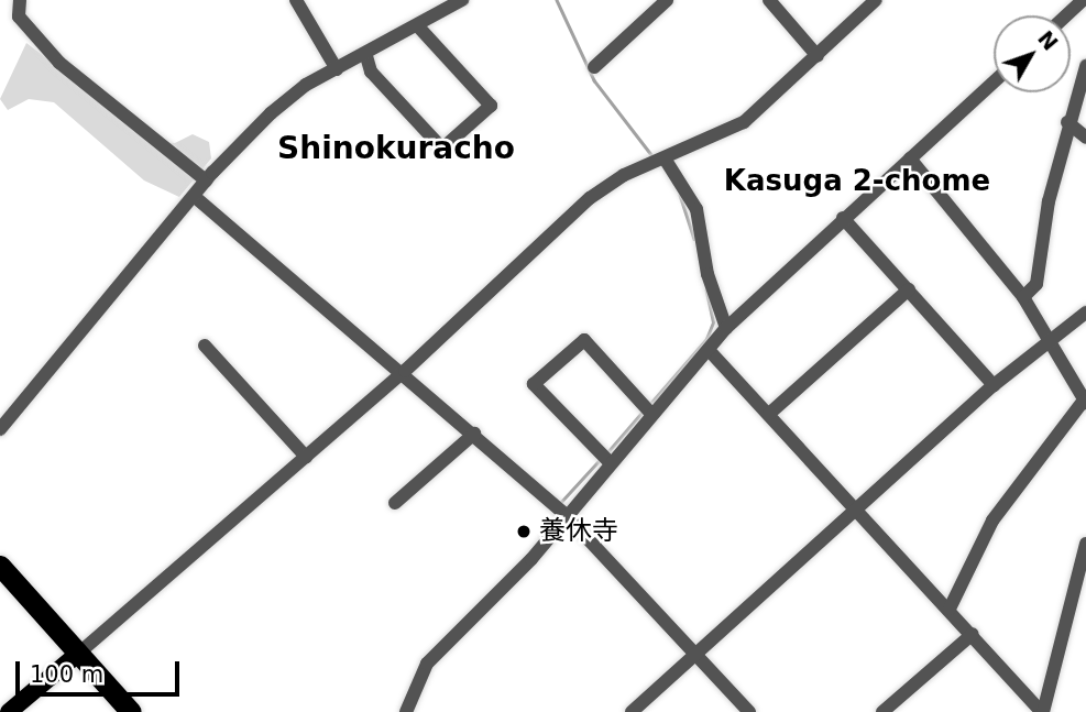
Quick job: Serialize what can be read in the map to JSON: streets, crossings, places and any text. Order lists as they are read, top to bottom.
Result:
{
  "districts": ["Shinokuracho", "Kasuga 2-chome"],
  "places": ["養休寺"],
  "scale_bar": "100 m",
  "north": "top right"
}
